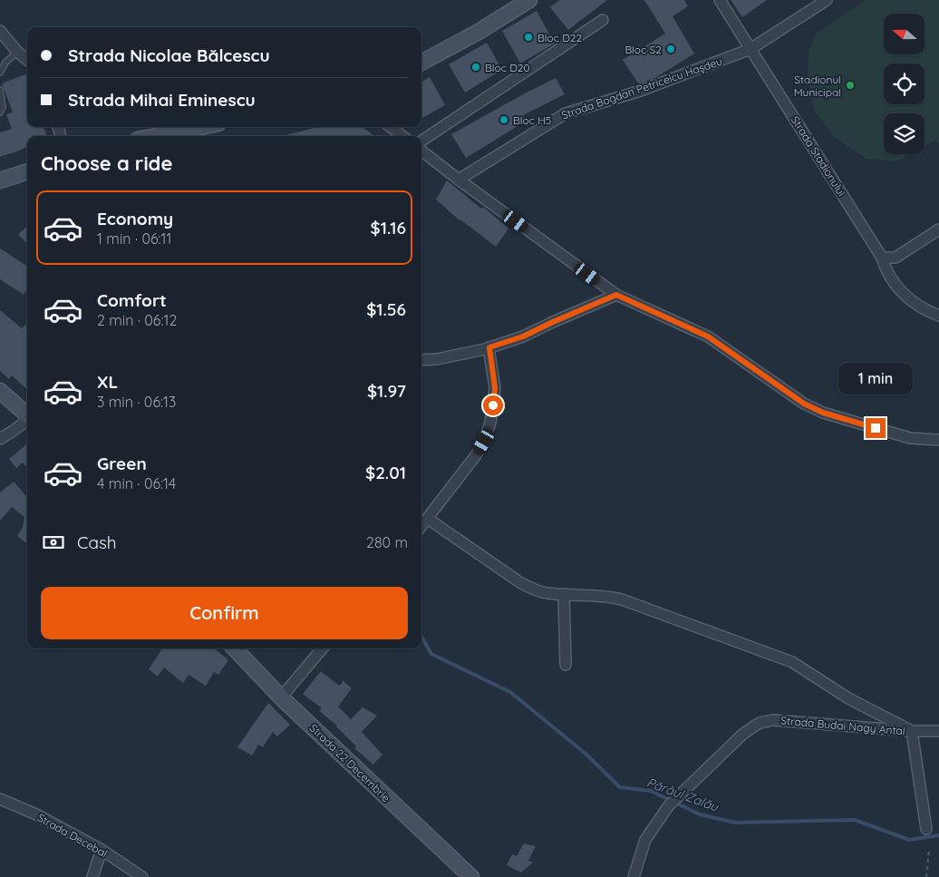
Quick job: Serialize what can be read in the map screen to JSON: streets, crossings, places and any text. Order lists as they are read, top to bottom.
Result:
{
  "streets": {
    "main road": ["Strada 22 Decembrie"],
    "street": [
      "Strada Bogdan Petriceicu Hașdeu",
      "Strada Stadionului",
      "Strada Budai Nagy Antal",
      "Strada Decebal"
    ]
  },
  "crossings": [
    ["Strada Bogdan Petriceicu Hașdeu", "Strada Stadionului"]
  ],
  "water": ["Pârâul Zalău"],
  "places": [
    "Bloc D22",
    "Bloc S2",
    "Bloc D20",
    "Stadionul Municipal",
    "Bloc H5"
  ],
  "north": "left",
  "page": {
    "banner": ["Strada Nicolae Bălcescu", "Strada Mihai Eminescu"],
    "heading": "Choose a ride",
    "list": [
      {
        "name": "Economy",
        "note": "1 min · 06:11",
        "value": "$1.16"
      },
      {
        "name": "Comfort",
        "note": "2 min · 06:12",
        "value": "$1.56"
      },
      {
        "name": "XL",
        "note": "3 min · 06:13",
        "value": "$1.97"
      },
      {
        "name": "Green",
        "note": "4 min · 06:14",
        "value": "$2.01"
      }
    ],
    "bubble": "1 min",
    "pay": ["Cash", "280 m"],
    "buttons": "Confirm"
  }
}
